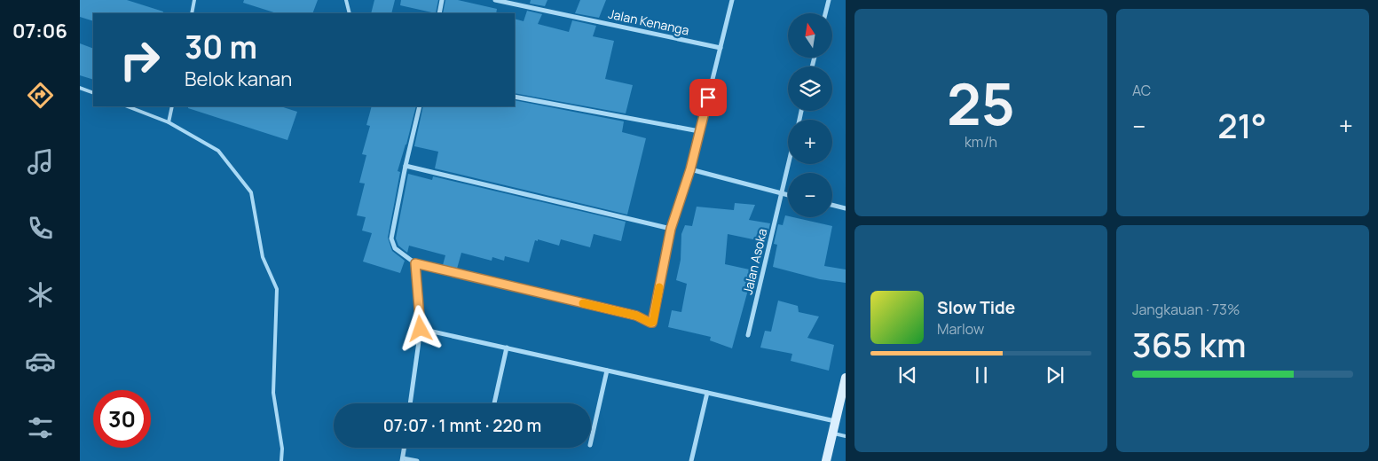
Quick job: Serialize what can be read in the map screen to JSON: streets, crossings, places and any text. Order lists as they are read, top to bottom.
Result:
{
  "streets": {
    "street": ["Jalan Kenanga", "Jalan Asoka"]
  },
  "north": "top",
  "page": {
    "tabs": "07:06",
    "tile": [
      ["25", "km/h"],
      "AC",
      ["Jangkauan · 73%", "365 km"]
    ],
    "map_buttons": ["+", "−"],
    "turn": ["30 m", "Belok kanan"],
    "heat": ["−", "21°", "+"],
    "song": ["Slow Tide", "Marlow"],
    "limit": "30",
    "trip": "07:07 · 1 mnt · 220 m"
  }
}
